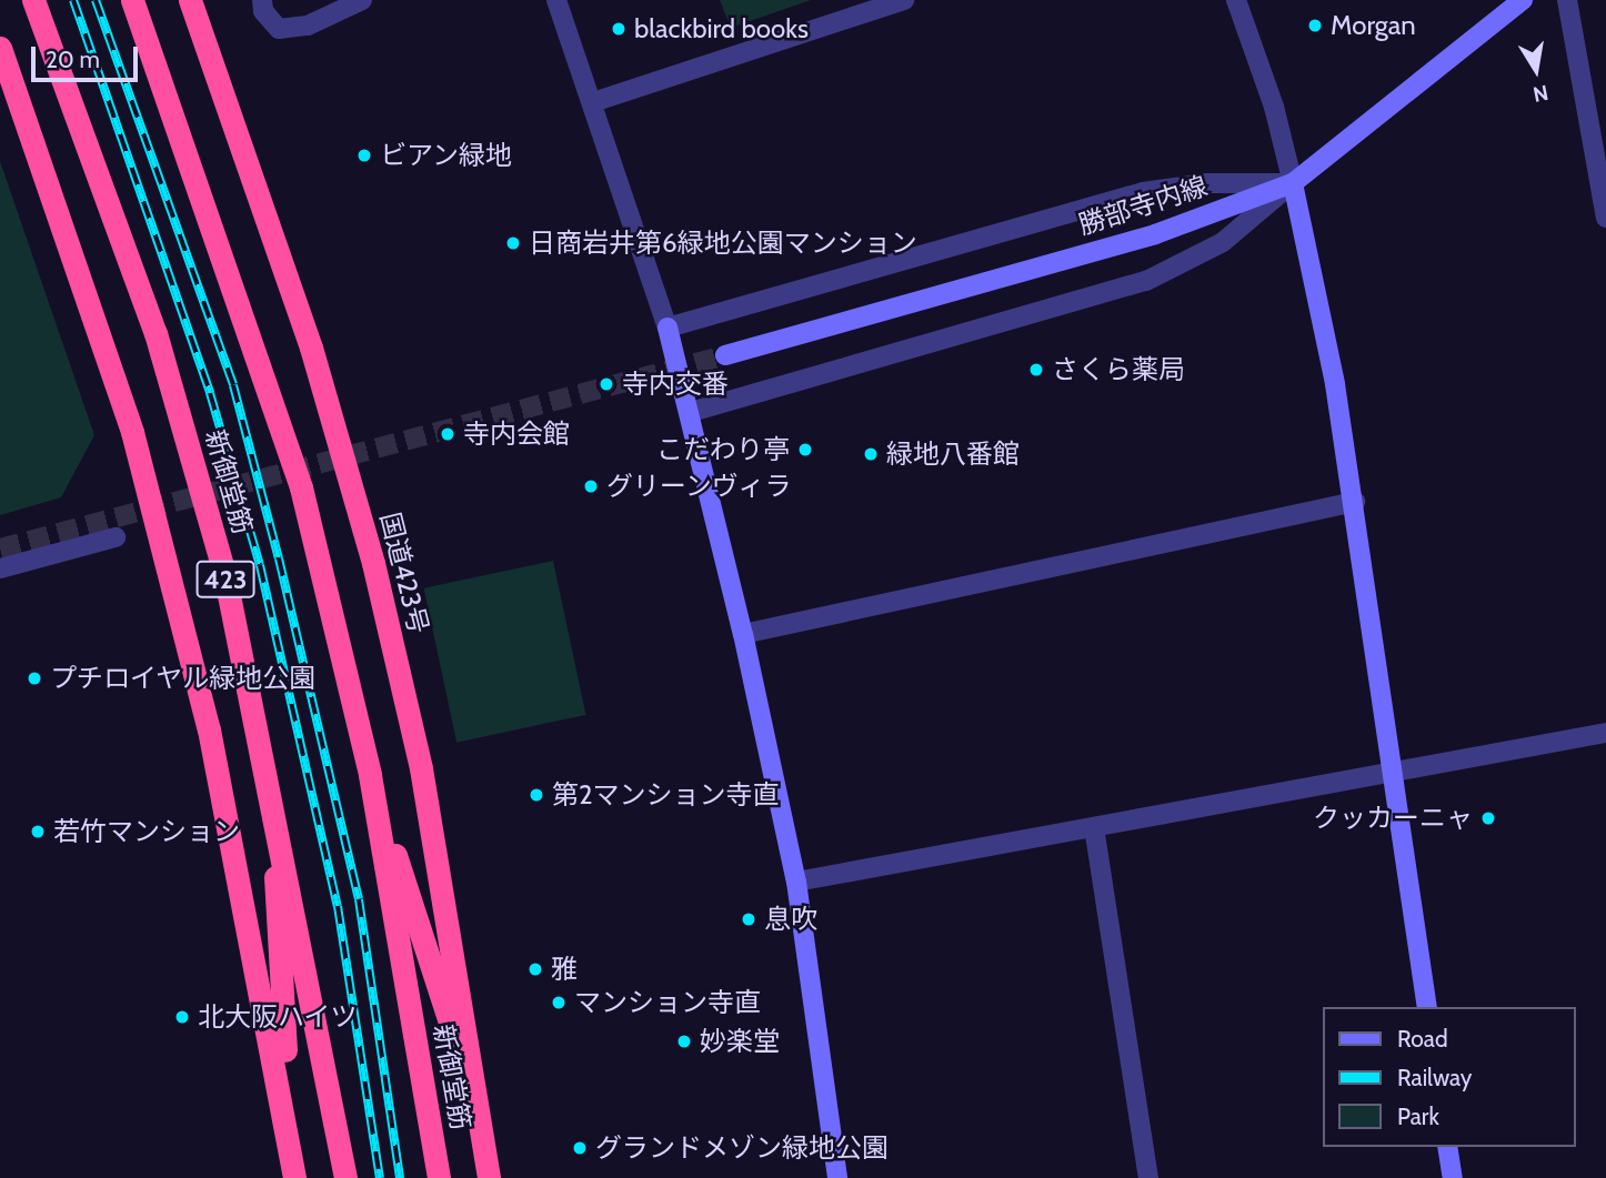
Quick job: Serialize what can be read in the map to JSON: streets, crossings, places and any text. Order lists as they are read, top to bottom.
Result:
{
  "streets": {
    "highway": ["新御堂筋", "国道423号", "423"],
    "street": ["勝部寺内線"]
  },
  "places": [
    "Morgan",
    "blackbird books",
    "ビアン緑地",
    "日商岩井第6緑地公園マンション",
    "さくら薬局",
    "寺内交番",
    "寺内会館",
    "こだわり亭",
    "緑地八番館",
    "グリーンヴィラ",
    "プチロイヤル緑地公園",
    "第2マンション寺直",
    "クッカーニャ",
    "若竹マンション",
    "息吹",
    "雅",
    "マンション寺直",
    "北大阪ハイツ",
    "妙楽堂",
    "グランドメゾン緑地公園"
  ],
  "legend": ["Road", "Railway", "Park"],
  "scale_bar": "20 m",
  "north": "bottom"
}
